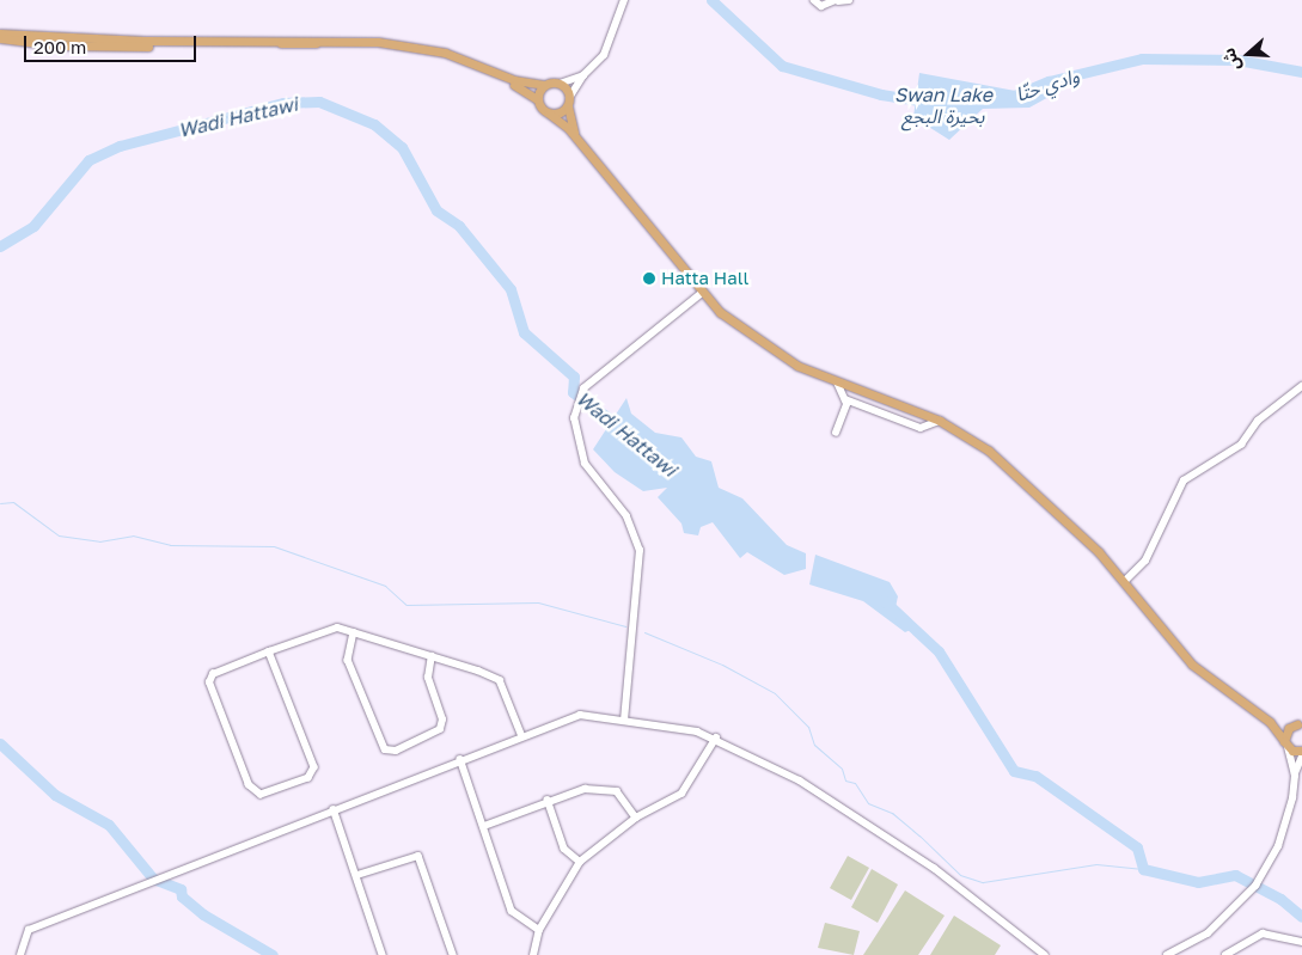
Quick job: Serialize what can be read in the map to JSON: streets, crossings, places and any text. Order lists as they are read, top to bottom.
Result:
{
  "water": ["وادي حتّا", "Swan Lake بحيرة البجع", "Wadi Hattawi"],
  "places": ["Hatta Hall"],
  "scale_bar": "200 m",
  "north": "left"
}
